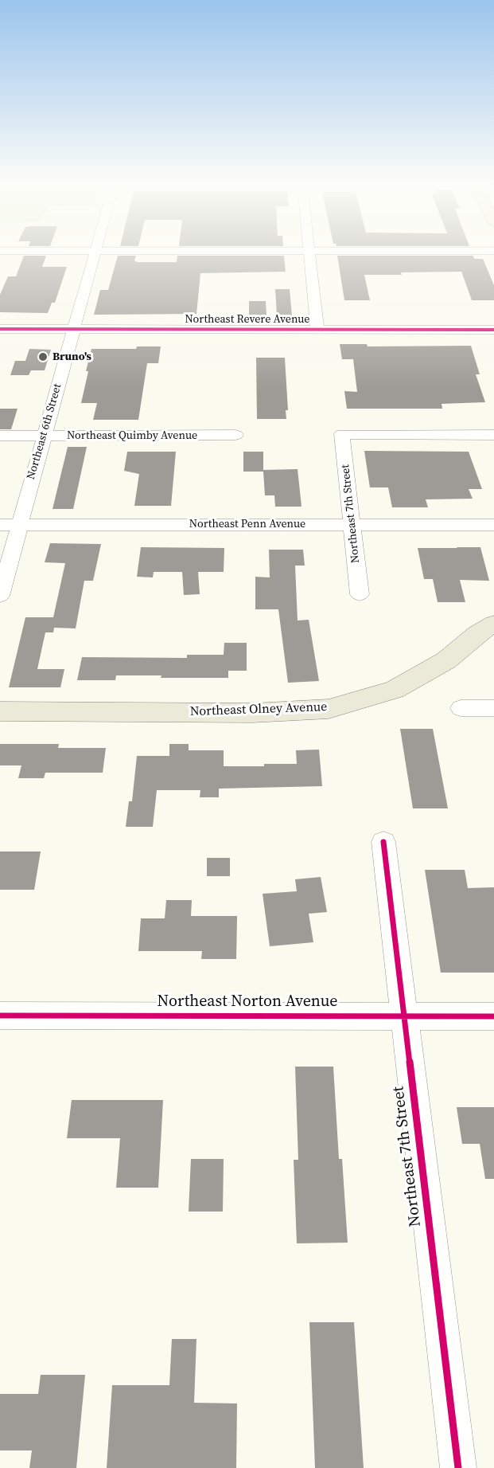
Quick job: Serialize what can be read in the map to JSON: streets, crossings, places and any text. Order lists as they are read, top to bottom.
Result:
{
  "streets": {
    "main road": ["Northeast Olney Avenue"],
    "street": [
      "Northeast Revere Avenue",
      "Northeast 6th Street",
      "Northeast Quimby Avenue",
      "Northeast 7th Street",
      "Northeast Penn Avenue",
      "Northeast Norton Avenue"
    ]
  },
  "crossings": [
    ["Northeast Revere Avenue", "Northeast 6th Street"],
    ["Northeast 6th Street", "Northeast Quimby Avenue"],
    ["Northeast 6th Street", "Northeast Penn Avenue"],
    ["Northeast 7th Street", "Northeast Penn Avenue"],
    ["Northeast 7th Street", "Northeast Norton Avenue"]
  ],
  "places": ["Bruno's"]
}
